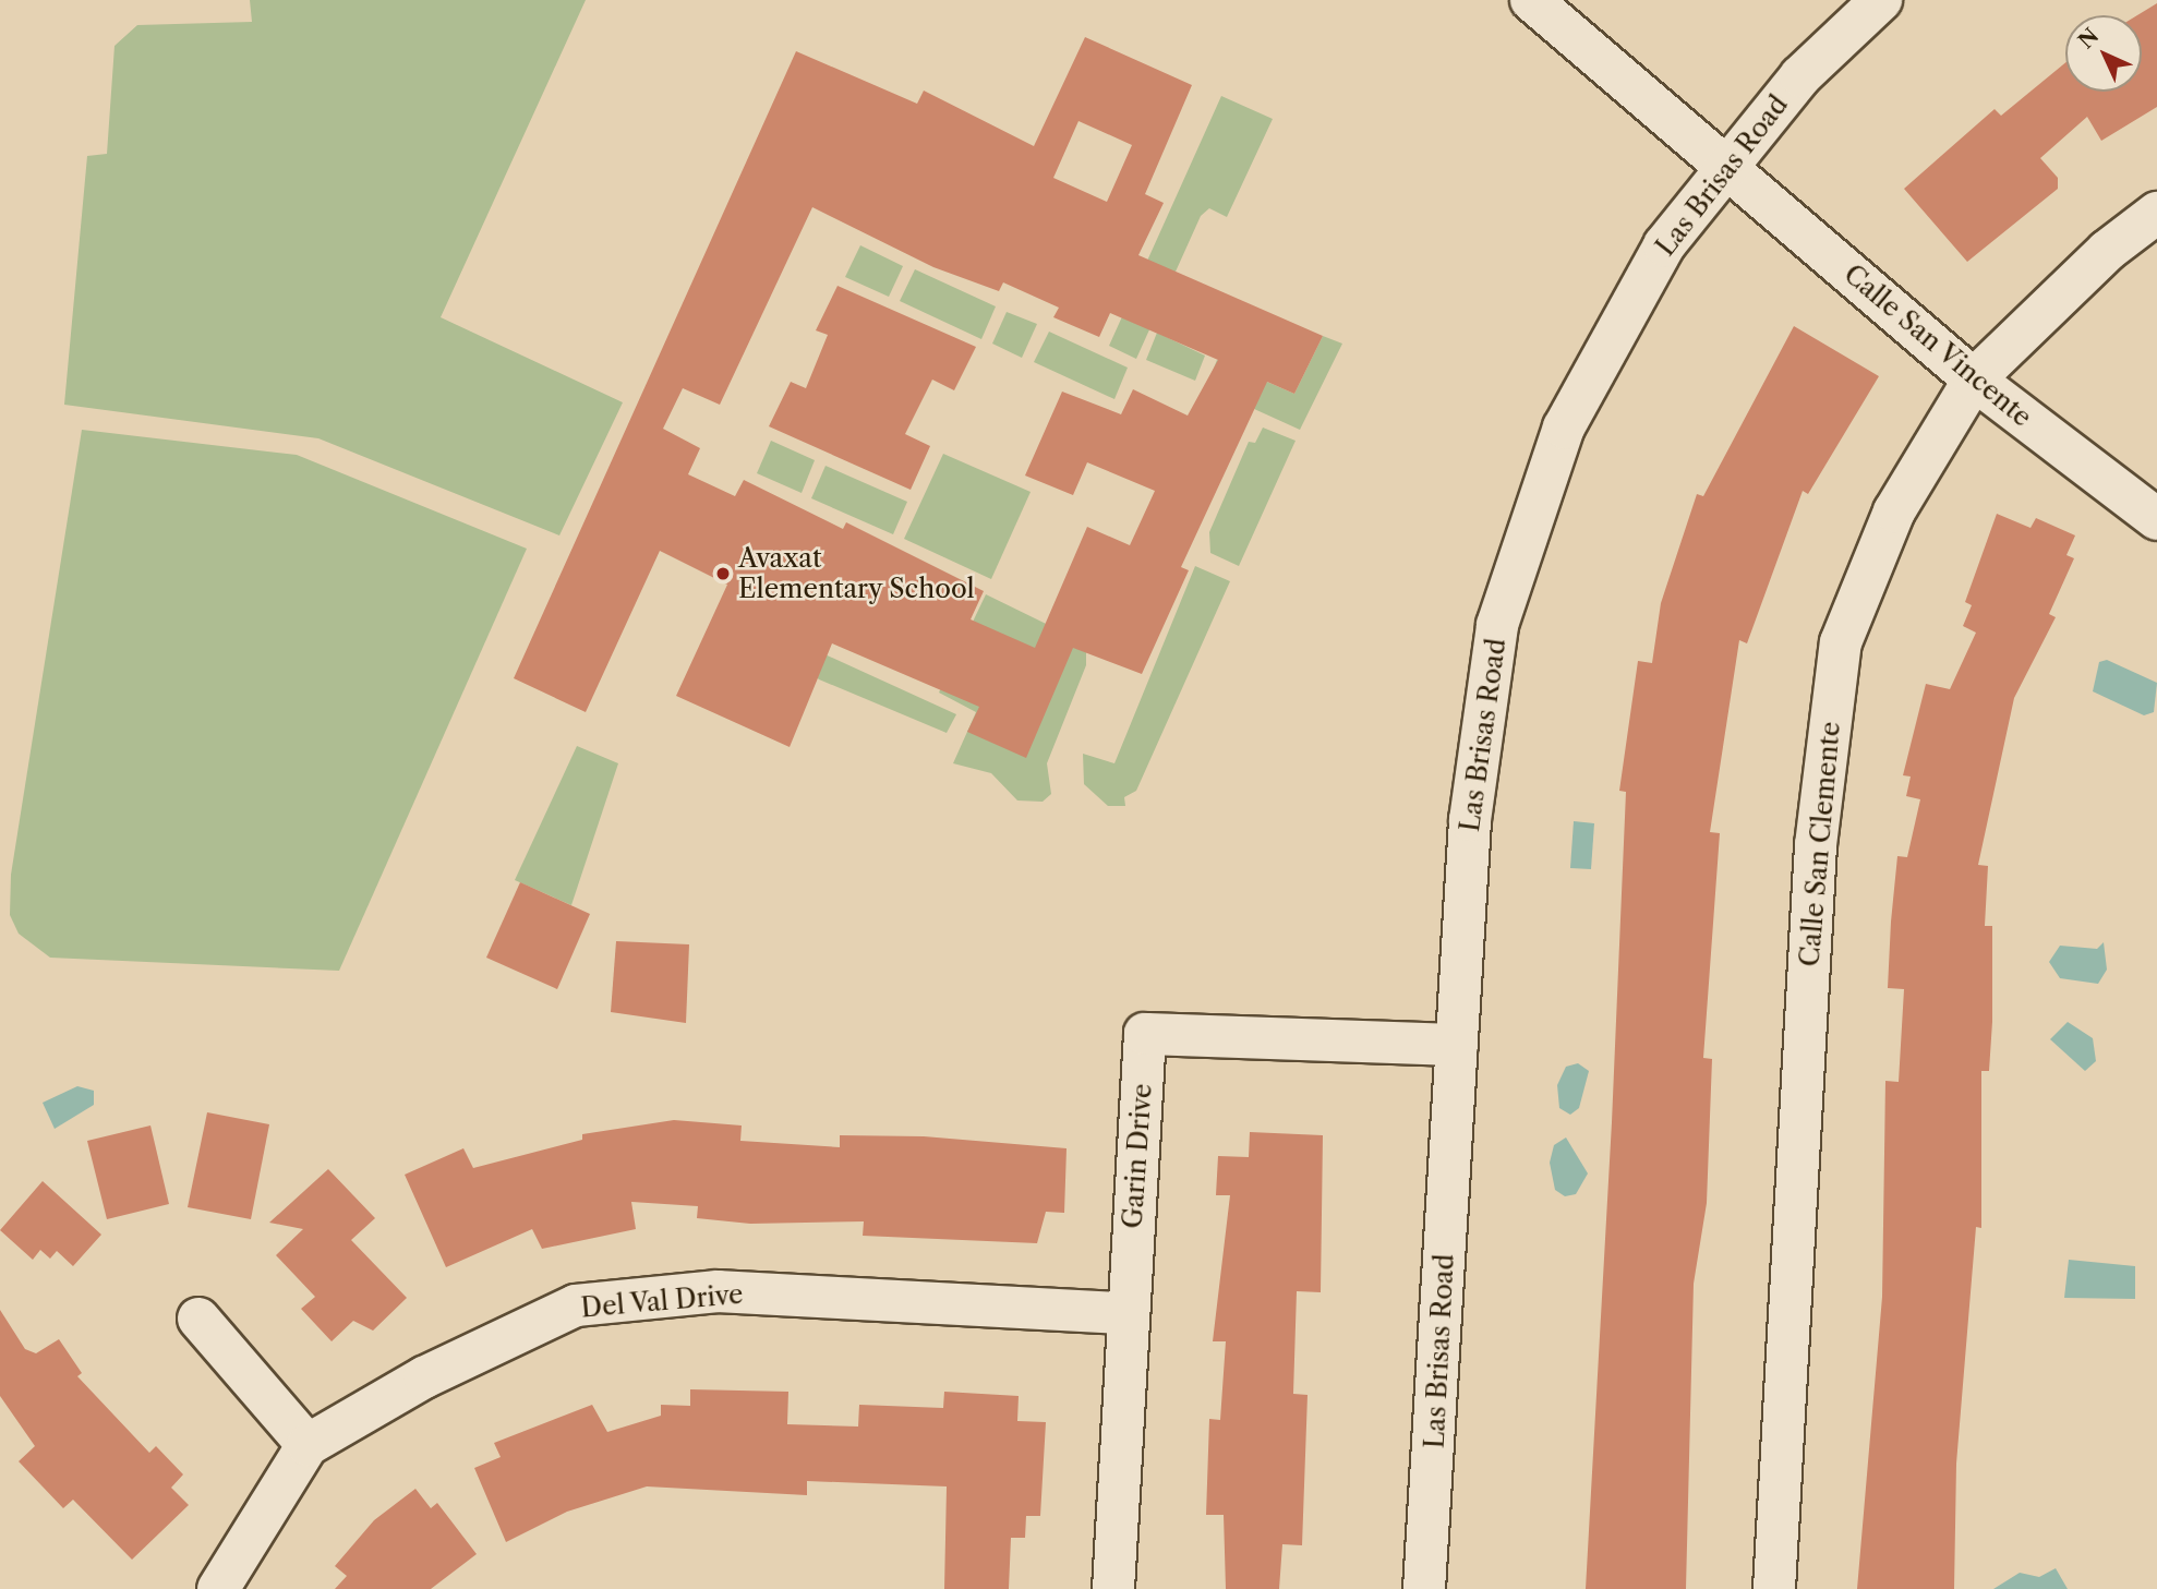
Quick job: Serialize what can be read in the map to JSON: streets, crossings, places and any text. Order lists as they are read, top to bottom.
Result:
{
  "streets": {
    "street": [
      "Las Brisas Road",
      "Calle San Vincente",
      "Calle San Clemente",
      "Garin Drive",
      "Del Val Drive"
    ]
  },
  "crossings": [
    ["Las Brisas Road", "Calle San Vincente"],
    ["Las Brisas Road", "Garin Drive"],
    ["Calle San Vincente", "Calle San Clemente"],
    ["Garin Drive", "Del Val Drive"]
  ],
  "places": ["Avaxat Elementary School"],
  "north": "top left"
}
